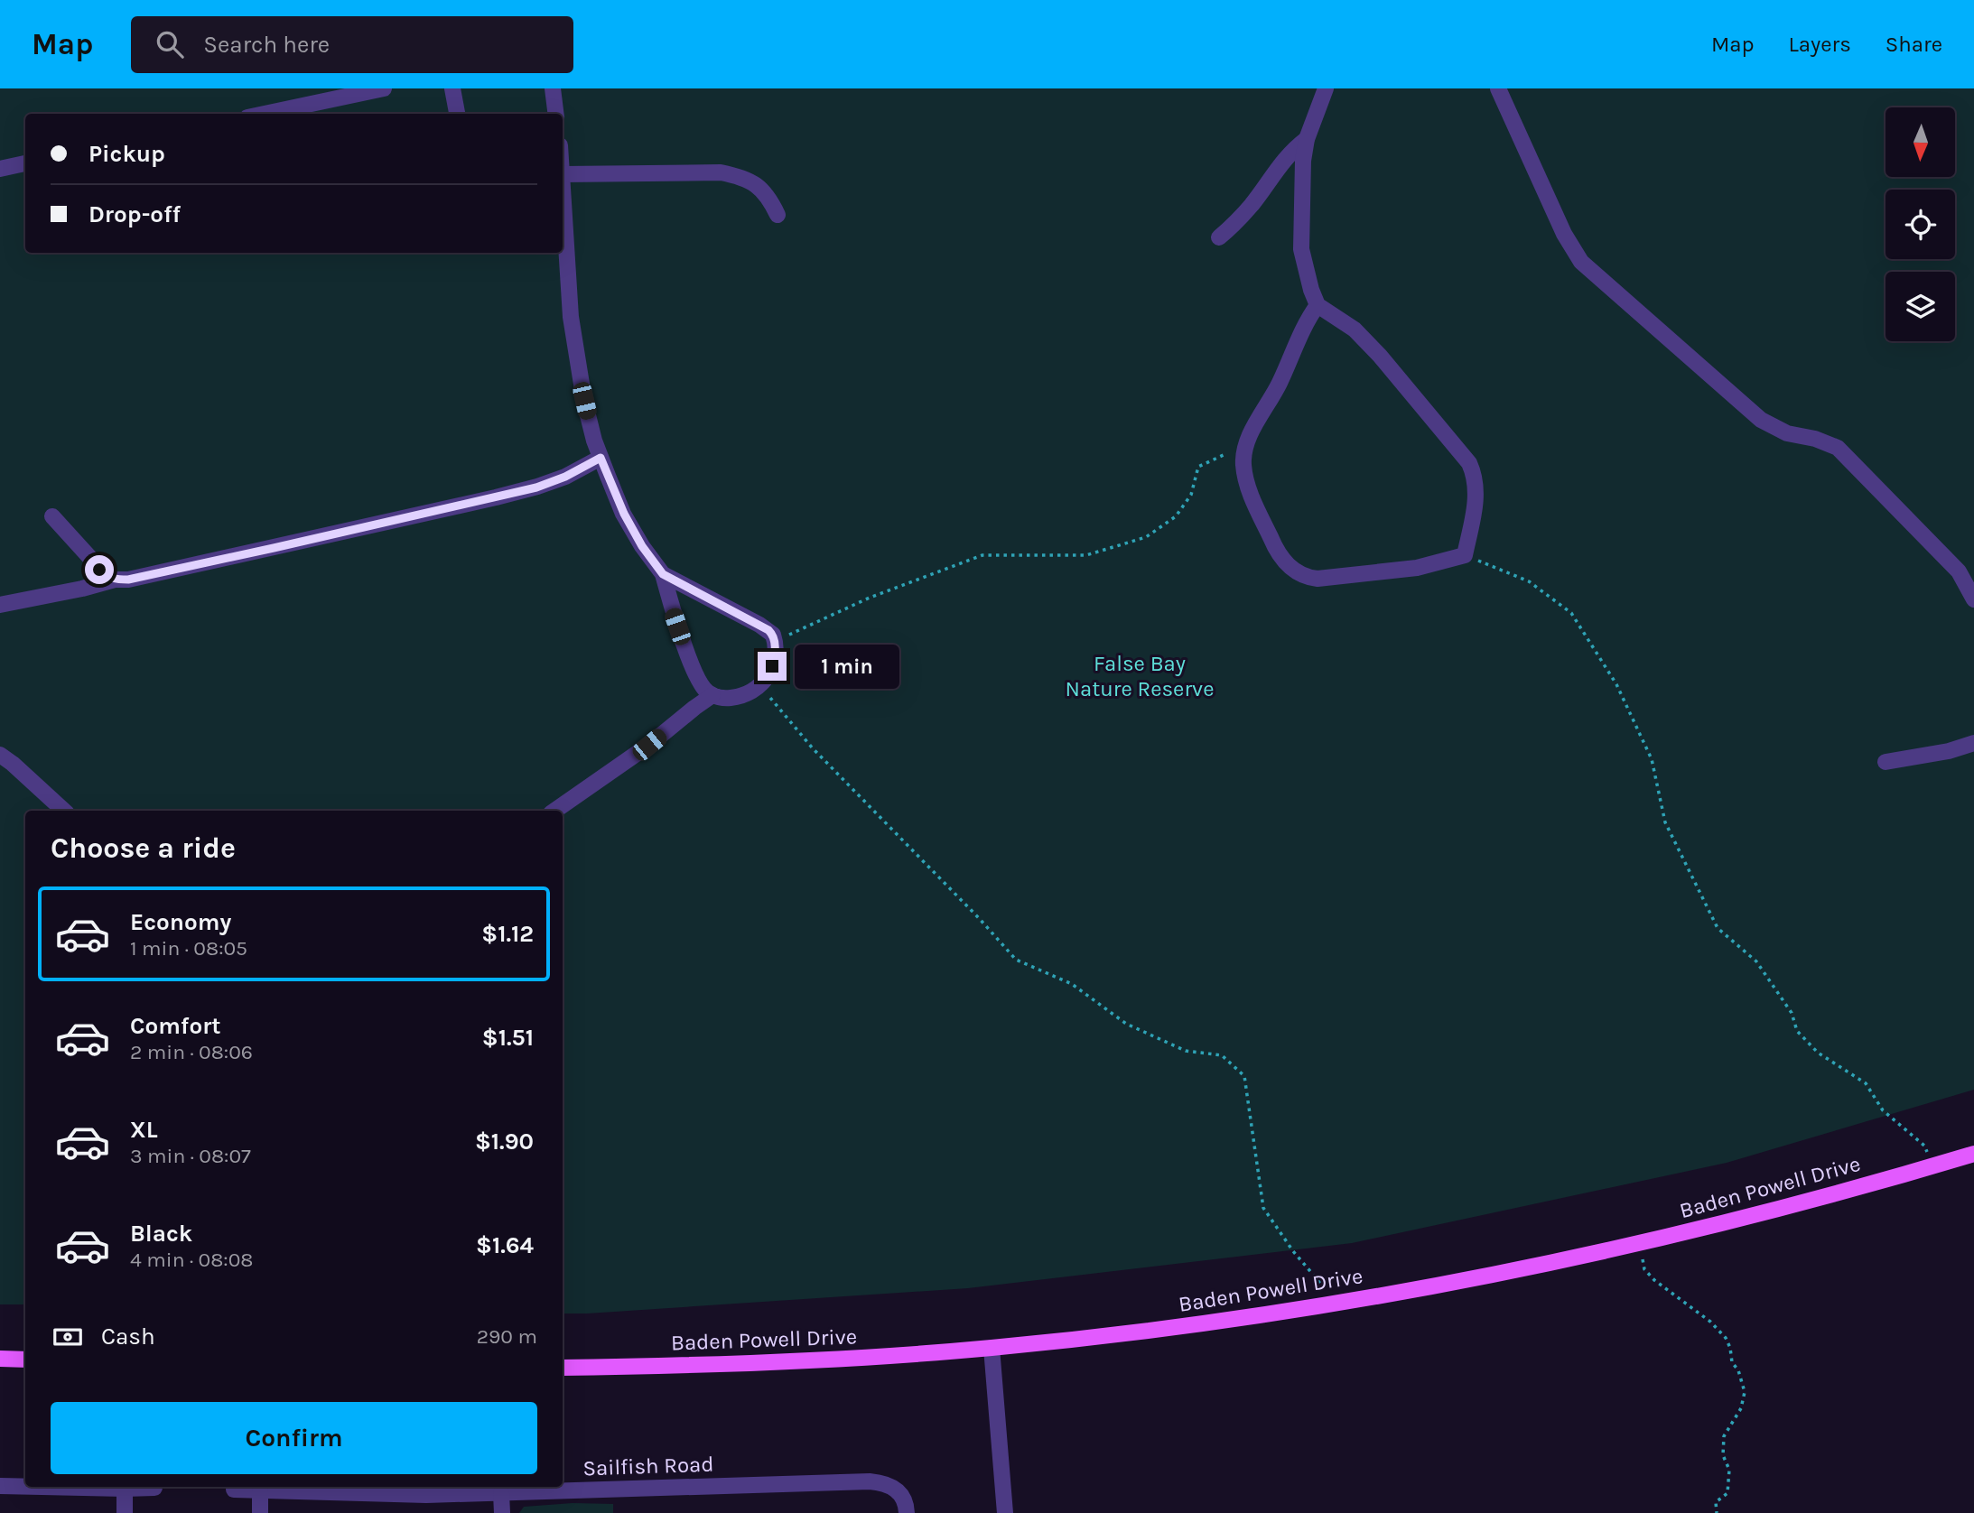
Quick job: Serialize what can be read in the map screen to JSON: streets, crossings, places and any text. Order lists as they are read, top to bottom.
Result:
{
  "streets": {
    "main road": ["Baden Powell Drive"],
    "street": ["Sailfish Road"]
  },
  "parks": ["False Bay Nature Reserve"],
  "north": "bottom",
  "page": {
    "header": "Map",
    "search": "Search here",
    "nav": ["Map", "Layers", "Share"],
    "banner": ["Pickup", "Drop-off"],
    "bubble": "1 min",
    "heading": "Choose a ride",
    "list": [
      {
        "name": "Economy",
        "note": "1 min · 08:05",
        "value": "$1.12"
      },
      {
        "name": "Comfort",
        "note": "2 min · 08:06",
        "value": "$1.51"
      },
      {
        "name": "XL",
        "note": "3 min · 08:07",
        "value": "$1.90"
      },
      {
        "name": "Black",
        "note": "4 min · 08:08",
        "value": "$1.64"
      }
    ],
    "pay": ["Cash", "290 m"],
    "buttons": "Confirm"
  }
}
